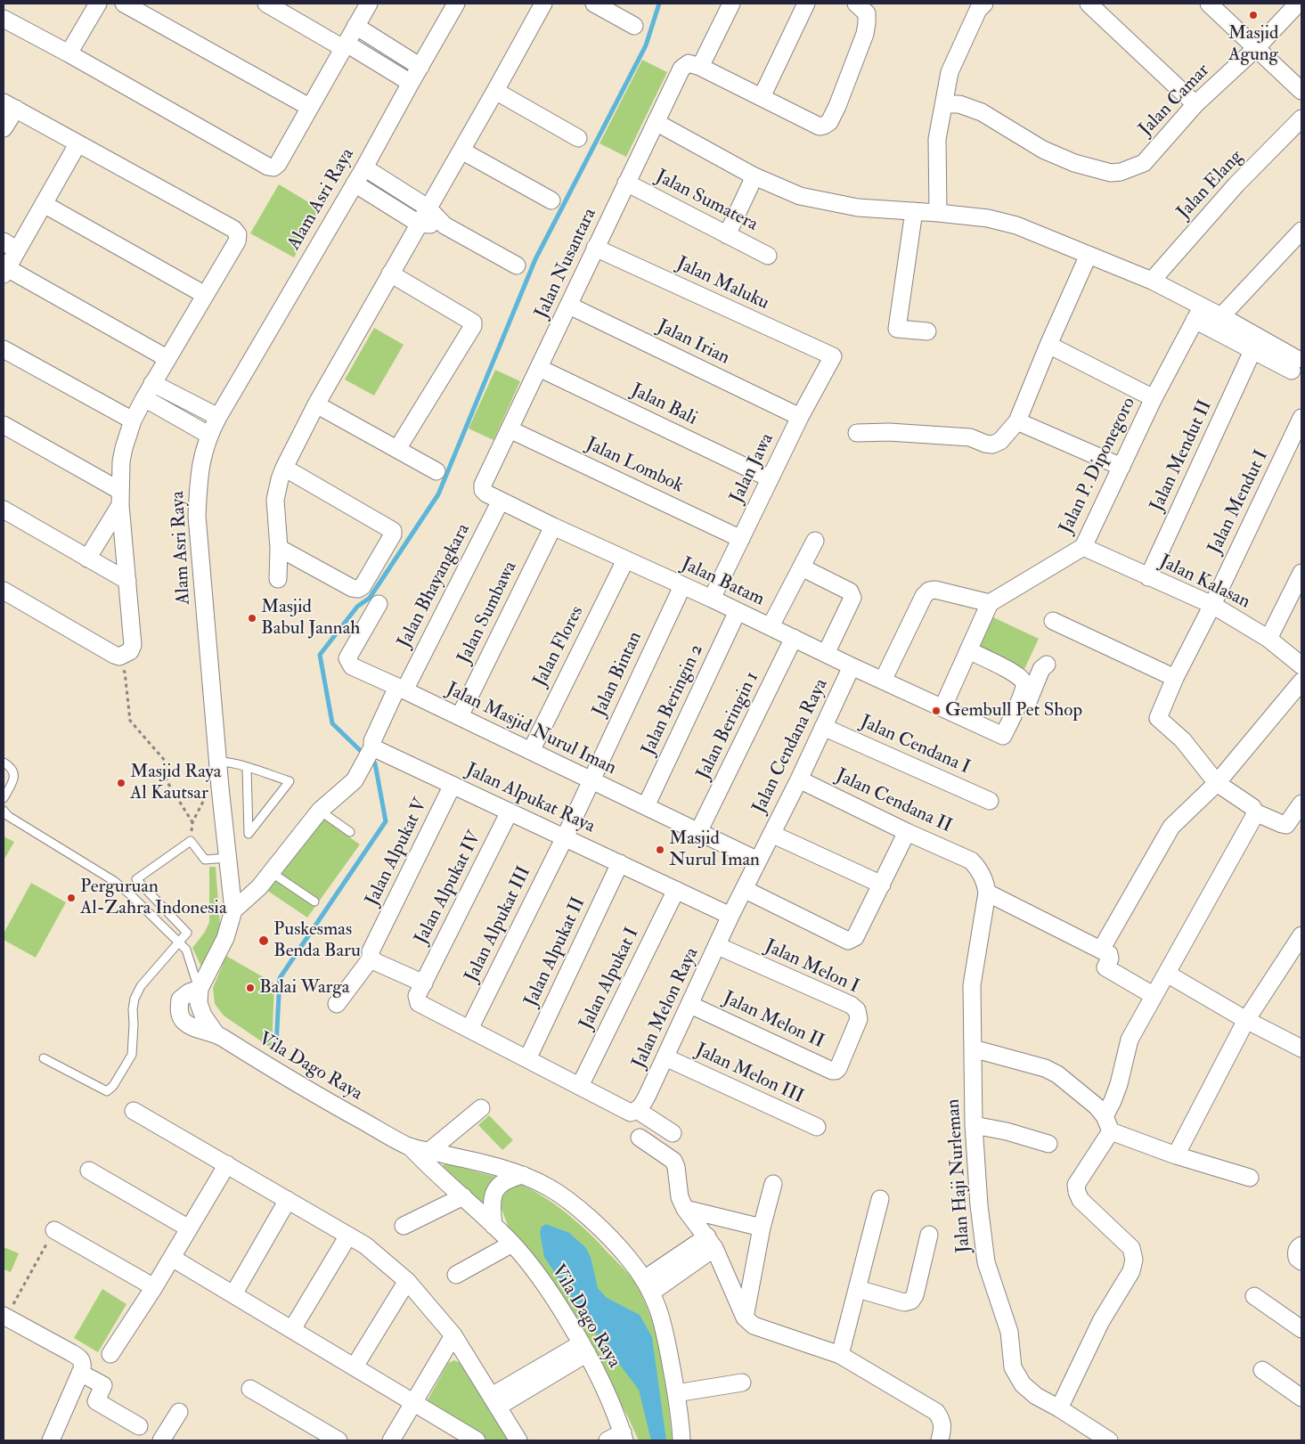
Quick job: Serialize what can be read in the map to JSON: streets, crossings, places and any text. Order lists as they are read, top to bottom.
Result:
{
  "streets": {
    "street": [
      "Jalan Camar",
      "Jalan Elang",
      "Alam Asri Raya",
      "Jalan Sumatera",
      "Jalan Nusantara",
      "Jalan Maluku",
      "Jalan Irian",
      "Jalan Bali",
      "Jalan Mendut II",
      "Jalan Lombok",
      "Jalan P. Diponegoro",
      "Jalan Jawa",
      "Jalan Mendut I",
      "Jalan Batam",
      "Jalan Kalasan",
      "Jalan Bhayangkara",
      "Jalan Sumbawa",
      "Jalan Flores",
      "Jalan Bintan",
      "Jalan Beringin 2",
      "Jalan Beringin 1",
      "Jalan Masjid Nurul Iman",
      "Jalan Cendana I",
      "Jalan Cendana Raya",
      "Jalan Alpukat Raya",
      "Jalan Cendana II",
      "Jalan Alpukat V",
      "Jalan Alpukat IV",
      "Jalan Alpukat III",
      "Jalan Alpukat II",
      "Jalan Melon I",
      "Jalan Alpukat I",
      "Jalan Melon Raya",
      "Jalan Melon II",
      "Vila Dago Raya",
      "Jalan Melon III",
      "Jalan Haji Nurleman"
    ]
  },
  "crossings": [
    ["Alam Asri Raya", "Vila Dago Raya"],
    ["Jalan Sumatera", "Jalan Nusantara"],
    ["Jalan Nusantara", "Jalan Maluku"],
    ["Jalan Nusantara", "Jalan Irian"],
    ["Jalan Nusantara", "Jalan Bali"],
    ["Jalan Nusantara", "Jalan Lombok"],
    ["Jalan Nusantara", "Jalan Batam"],
    ["Jalan Nusantara", "Jalan Bhayangkara"],
    ["Jalan Maluku", "Jalan Jawa"],
    ["Jalan Irian", "Jalan Jawa"],
    ["Jalan Bali", "Jalan Jawa"],
    ["Jalan Mendut II", "Jalan Kalasan"],
    ["Jalan Lombok", "Jalan Jawa"],
    ["Jalan P. Diponegoro", "Jalan Kalasan"],
    ["Jalan Jawa", "Jalan Batam"],
    ["Jalan Mendut I", "Jalan Kalasan"],
    ["Jalan Batam", "Jalan Bhayangkara"],
    ["Jalan Batam", "Jalan Sumbawa"],
    ["Jalan Batam", "Jalan Flores"],
    ["Jalan Batam", "Jalan Bintan"],
    ["Jalan Batam", "Jalan Beringin 2"],
    ["Jalan Batam", "Jalan Beringin 1"],
    ["Jalan Batam", "Jalan Cendana Raya"],
    ["Jalan Bhayangkara", "Jalan Masjid Nurul Iman"],
    ["Jalan Sumbawa", "Jalan Masjid Nurul Iman"],
    ["Jalan Flores", "Jalan Masjid Nurul Iman"],
    ["Jalan Bintan", "Jalan Masjid Nurul Iman"],
    ["Jalan Bintan", "Jalan Alpukat Raya"],
    ["Jalan Bintan", "Jalan Alpukat III"],
    ["Jalan Beringin 2", "Jalan Masjid Nurul Iman"],
    ["Jalan Beringin 1", "Jalan Masjid Nurul Iman"],
    ["Jalan Masjid Nurul Iman", "Jalan Cendana Raya"],
    ["Jalan Cendana I", "Jalan Cendana Raya"],
    ["Jalan Cendana Raya", "Jalan Alpukat Raya"],
    ["Jalan Cendana Raya", "Jalan Cendana II"],
    ["Jalan Cendana Raya", "Jalan Melon Raya"],
    ["Jalan Alpukat Raya", "Jalan Alpukat V"],
    ["Jalan Alpukat Raya", "Jalan Alpukat IV"],
    ["Jalan Alpukat Raya", "Jalan Alpukat III"],
    ["Jalan Alpukat Raya", "Jalan Alpukat II"],
    ["Jalan Alpukat Raya", "Jalan Alpukat I"],
    ["Jalan Alpukat Raya", "Jalan Melon Raya"],
    ["Jalan Cendana II", "Jalan Haji Nurleman"],
    ["Jalan Alpukat IV", "Jalan Alpukat III"],
    ["Jalan Alpukat IV", "Jalan Alpukat II"],
    ["Jalan Alpukat IV", "Jalan Alpukat I"],
    ["Jalan Alpukat IV", "Jalan Melon Raya"],
    ["Jalan Melon I", "Jalan Melon Raya"],
    ["Jalan Melon I", "Jalan Melon II"],
    ["Jalan Melon Raya", "Jalan Melon II"],
    ["Jalan Melon Raya", "Jalan Melon III"]
  ],
  "places": [
    "Masjid Agung",
    "Masjid Babul Jannah",
    "Gembull Pet Shop",
    "Masjid Raya Al Kautsar",
    "Masjid Nurul Iman",
    "Perguruan Al-Zahra Indonesia",
    "Puskesmas Benda Baru",
    "Balai Warga"
  ]
}
